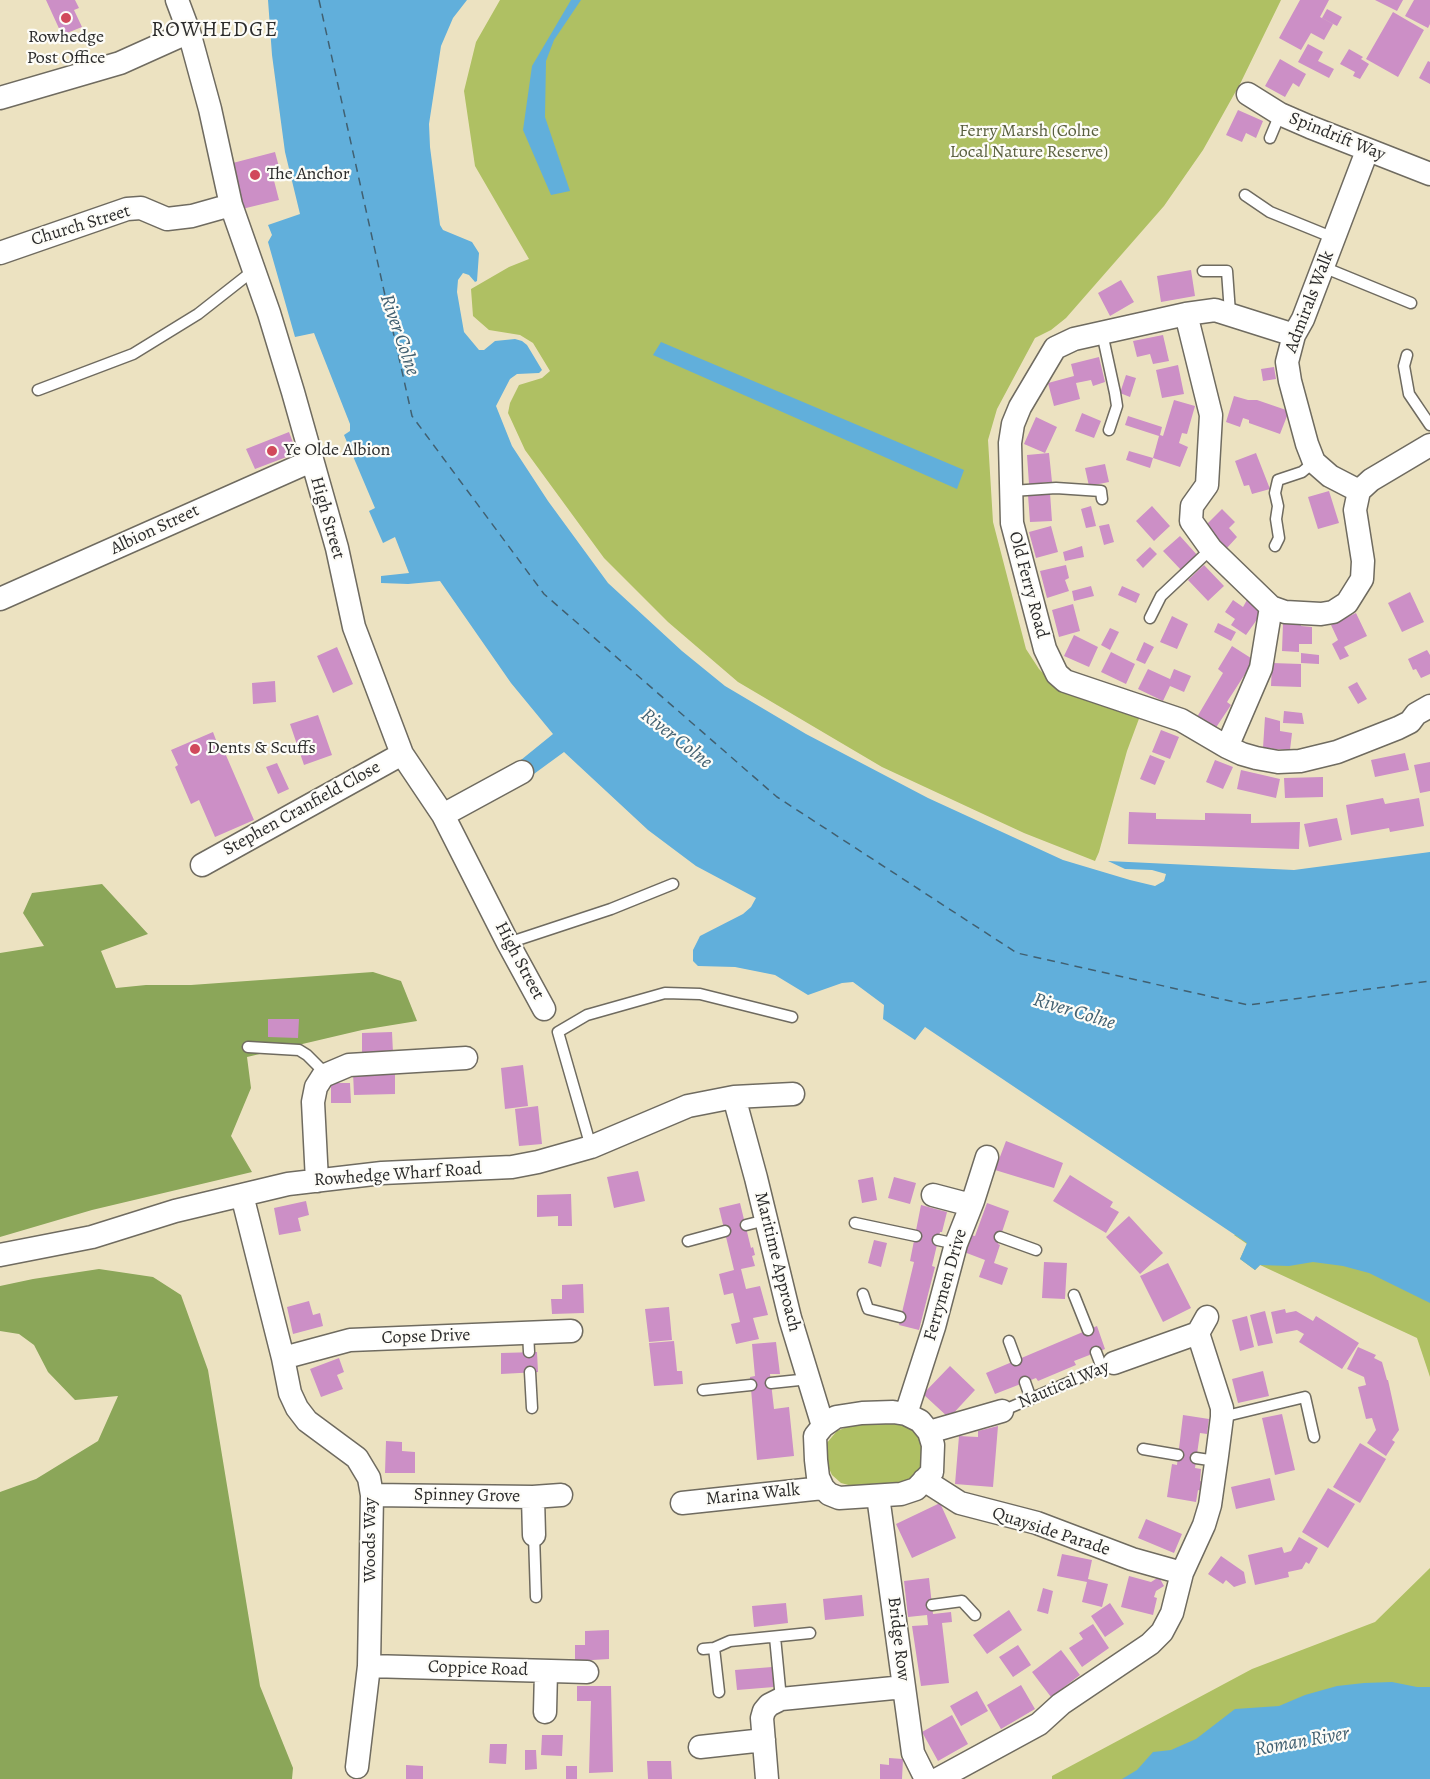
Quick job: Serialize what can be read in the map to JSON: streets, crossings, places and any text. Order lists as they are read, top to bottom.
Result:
{
  "streets": {
    "street": [
      "Spindrift Way",
      "Church Street",
      "Admirals Walk",
      "High Street",
      "Albion Street",
      "Old Ferry Road",
      "Stephen Cranfield Close",
      "Rowhedge Wharf Road",
      "Maritime Approach",
      "Ferrymen Drive",
      "Copse Drive",
      "Nautical Way",
      "Marina Walk",
      "Spinney Grove",
      "Quayside Parade",
      "Woods Way",
      "Bridge Row",
      "Coppice Road"
    ]
  },
  "crossings": [
    ["Spindrift Way", "Admirals Walk"],
    ["Church Street", "High Street"],
    ["Admirals Walk", "Old Ferry Road"],
    ["High Street", "Albion Street"],
    ["High Street", "Stephen Cranfield Close"],
    ["Rowhedge Wharf Road", "Maritime Approach"],
    ["Rowhedge Wharf Road", "Woods Way"],
    ["Maritime Approach", "Ferrymen Drive"],
    ["Maritime Approach", "Nautical Way"],
    ["Maritime Approach", "Marina Walk"],
    ["Maritime Approach", "Quayside Parade"],
    ["Maritime Approach", "Bridge Row"],
    ["Ferrymen Drive", "Nautical Way"],
    ["Ferrymen Drive", "Marina Walk"],
    ["Ferrymen Drive", "Quayside Parade"],
    ["Ferrymen Drive", "Bridge Row"],
    ["Copse Drive", "Woods Way"],
    ["Nautical Way", "Marina Walk"],
    ["Nautical Way", "Quayside Parade"],
    ["Nautical Way", "Bridge Row"],
    ["Marina Walk", "Quayside Parade"],
    ["Marina Walk", "Bridge Row"],
    ["Spinney Grove", "Woods Way"],
    ["Quayside Parade", "Bridge Row"],
    ["Woods Way", "Coppice Road"]
  ],
  "districts": ["ROWHEDGE"],
  "water": ["River Colne", "Roman River"],
  "parks": ["Ferry Marsh (Colne Local Nature Reserve)"],
  "places": [
    "Rowhedge Post Office",
    "The Anchor",
    "Ye Olde Albion",
    "Dents & Scuffs"
  ]
}
